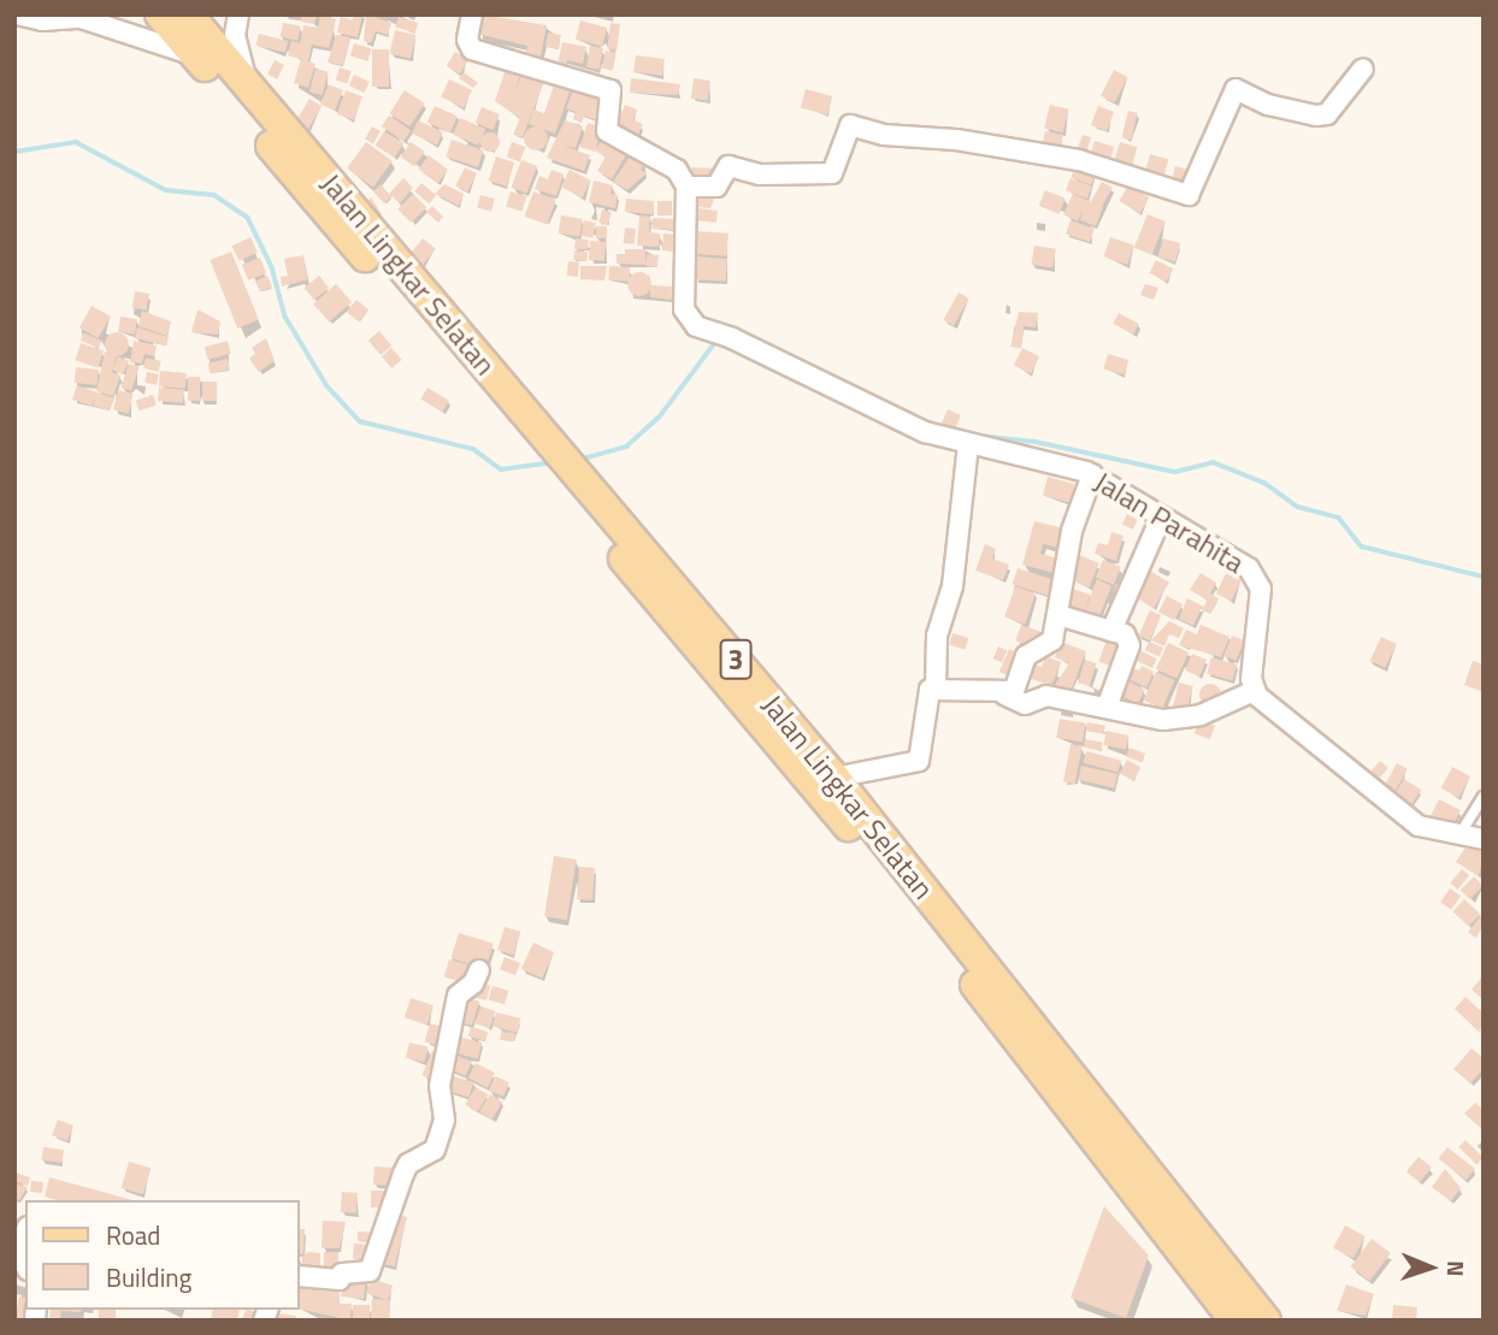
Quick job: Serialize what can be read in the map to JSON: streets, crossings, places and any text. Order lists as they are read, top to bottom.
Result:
{
  "streets": {
    "main road": ["Jalan Lingkar Selatan", "3"],
    "street": ["Jalan Parahita"]
  },
  "legend": ["Road", "Building"],
  "north": "right"
}
